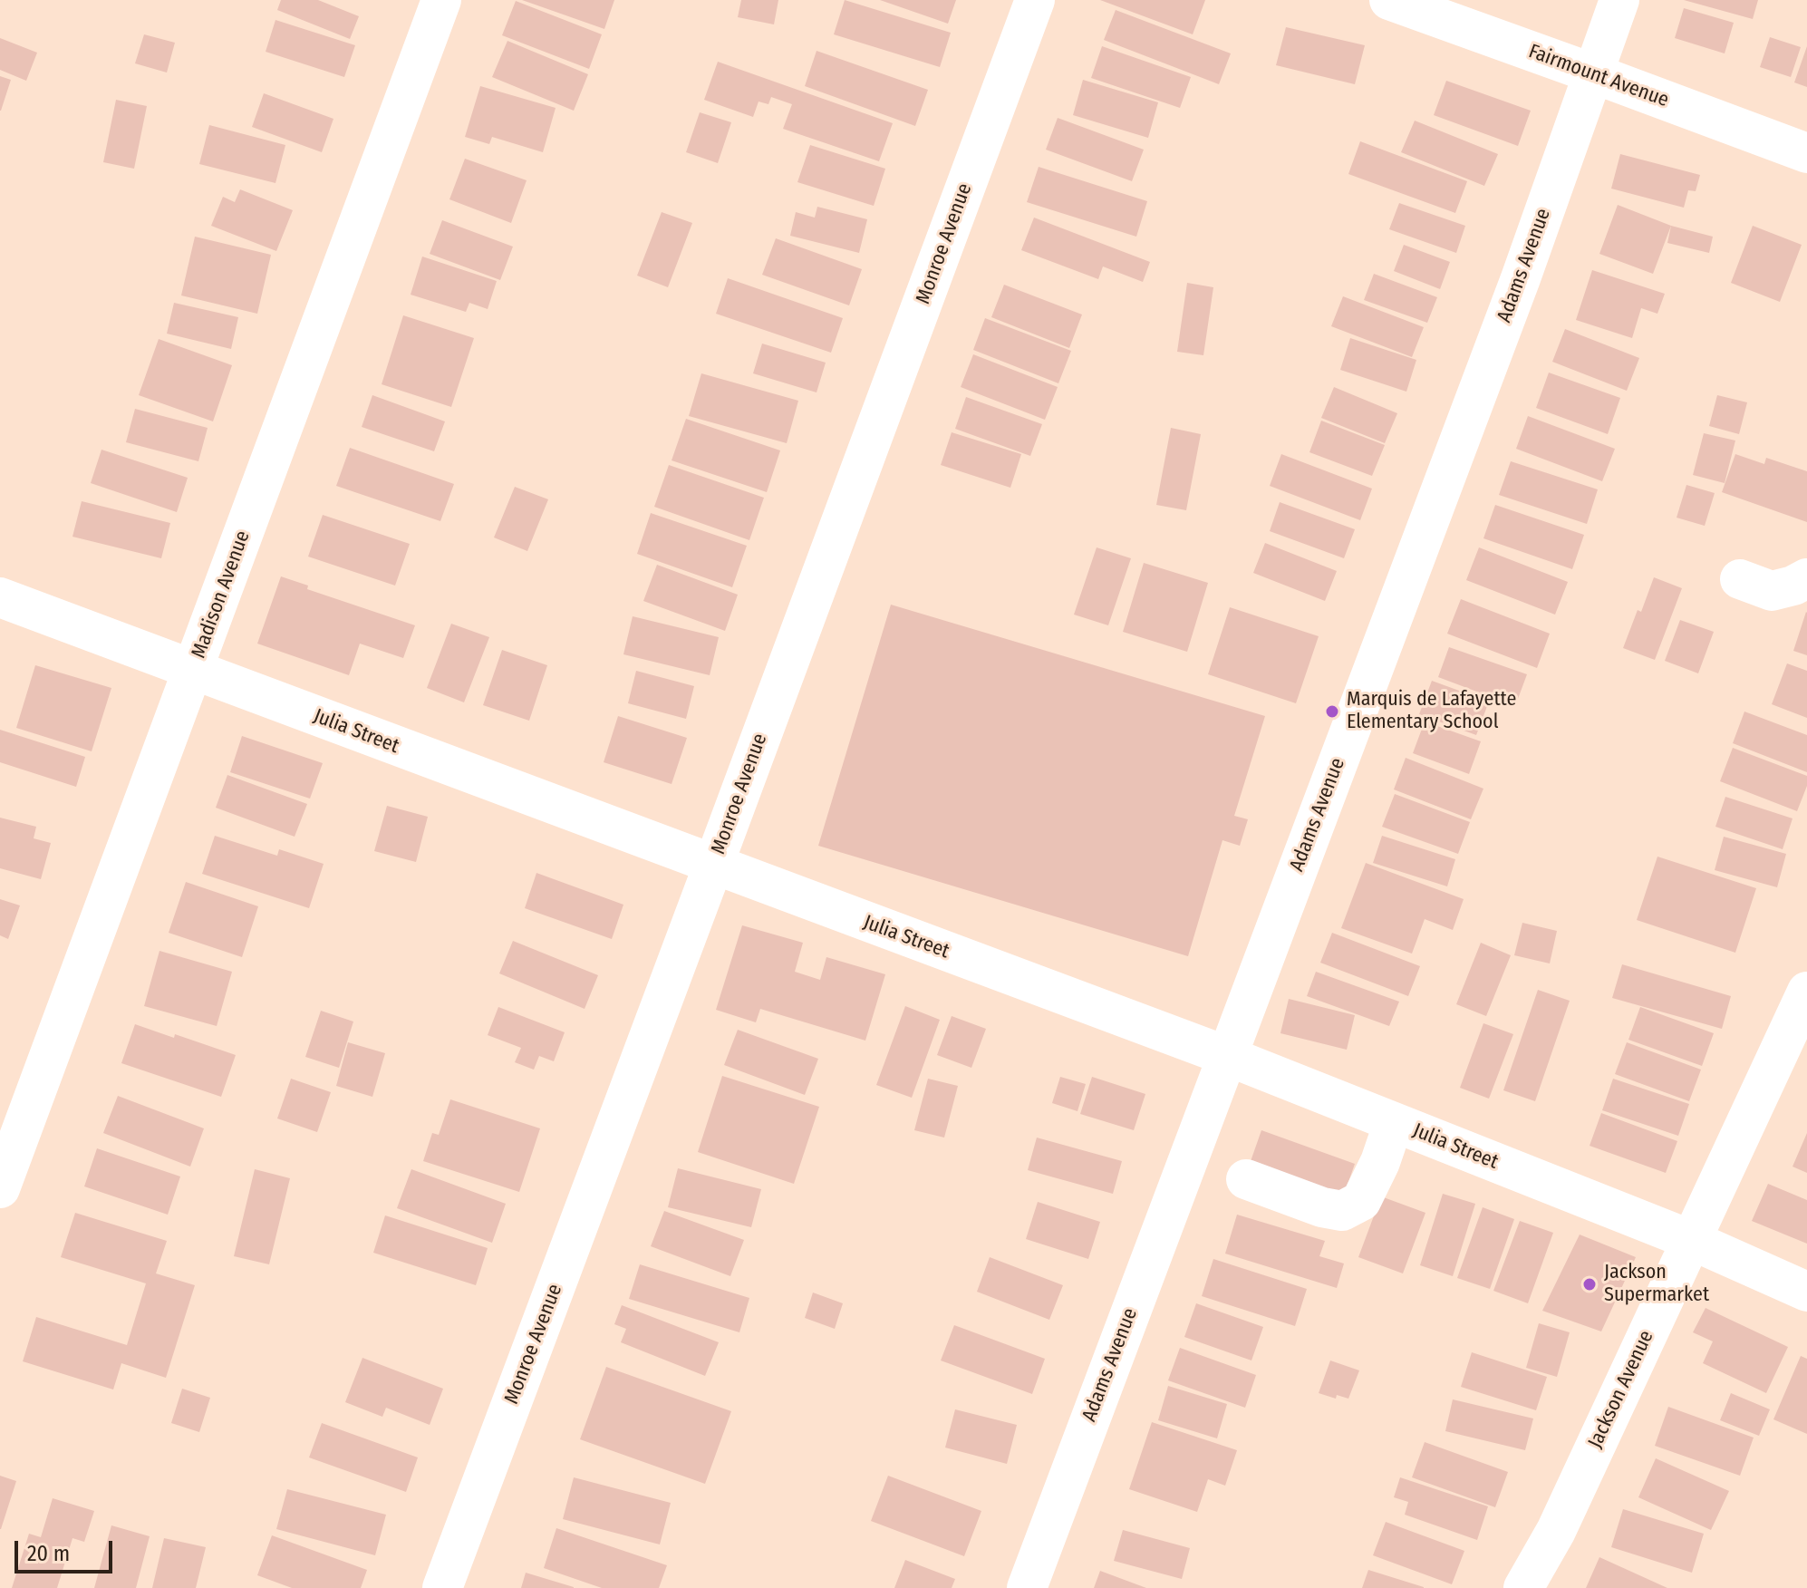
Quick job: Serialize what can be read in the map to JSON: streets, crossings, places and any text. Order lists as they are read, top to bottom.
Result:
{
  "streets": {
    "street": [
      "Fairmount Avenue",
      "Monroe Avenue",
      "Adams Avenue",
      "Madison Avenue",
      "Julia Street",
      "Jackson Avenue"
    ]
  },
  "crossings": [
    ["Fairmount Avenue", "Adams Avenue"],
    ["Monroe Avenue", "Julia Street"],
    ["Adams Avenue", "Julia Street"],
    ["Madison Avenue", "Julia Street"],
    ["Julia Street", "Jackson Avenue"]
  ],
  "places": ["Marquis de Lafayette Elementary School", "Jackson Supermarket"],
  "scale_bar": "20 m"
}
